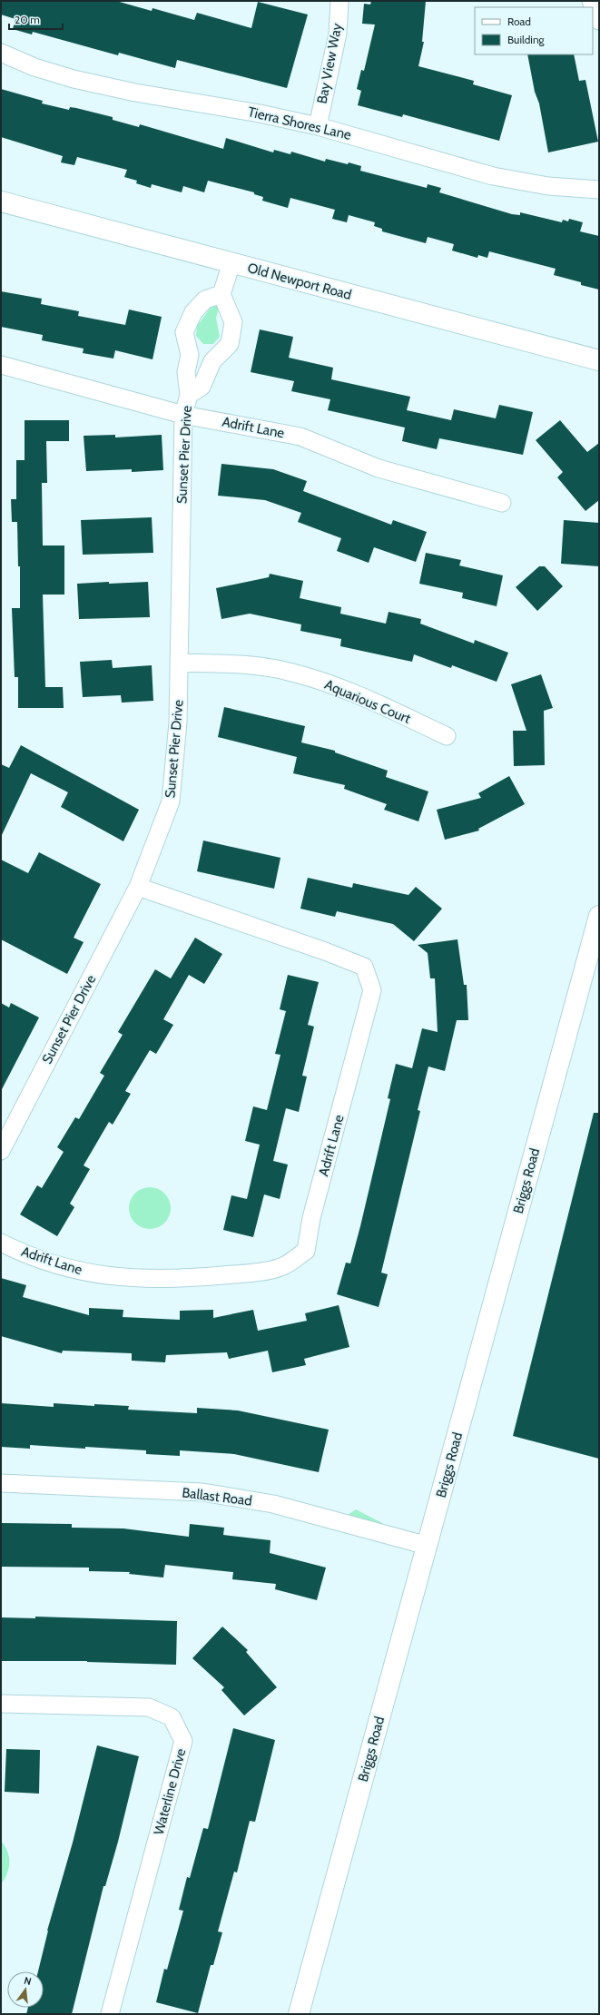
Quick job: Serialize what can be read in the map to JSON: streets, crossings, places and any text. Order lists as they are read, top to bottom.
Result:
{
  "streets": {
    "main road": ["Old Newport Road", "Briggs Road"],
    "street": [
      "Bay View Way",
      "Tierra Shores Lane",
      "Adrift Lane",
      "Sunset Pier Drive",
      "Aquarious Court",
      "Ballast Road",
      "Waterline Drive"
    ]
  },
  "crossings": [
    ["Bay View Way", "Tierra Shores Lane"],
    ["Adrift Lane", "Sunset Pier Drive"],
    ["Sunset Pier Drive", "Aquarious Court"],
    ["Briggs Road", "Ballast Road"]
  ],
  "legend": ["Road", "Building"],
  "scale_bar": "20 m",
  "north": "top"
}
